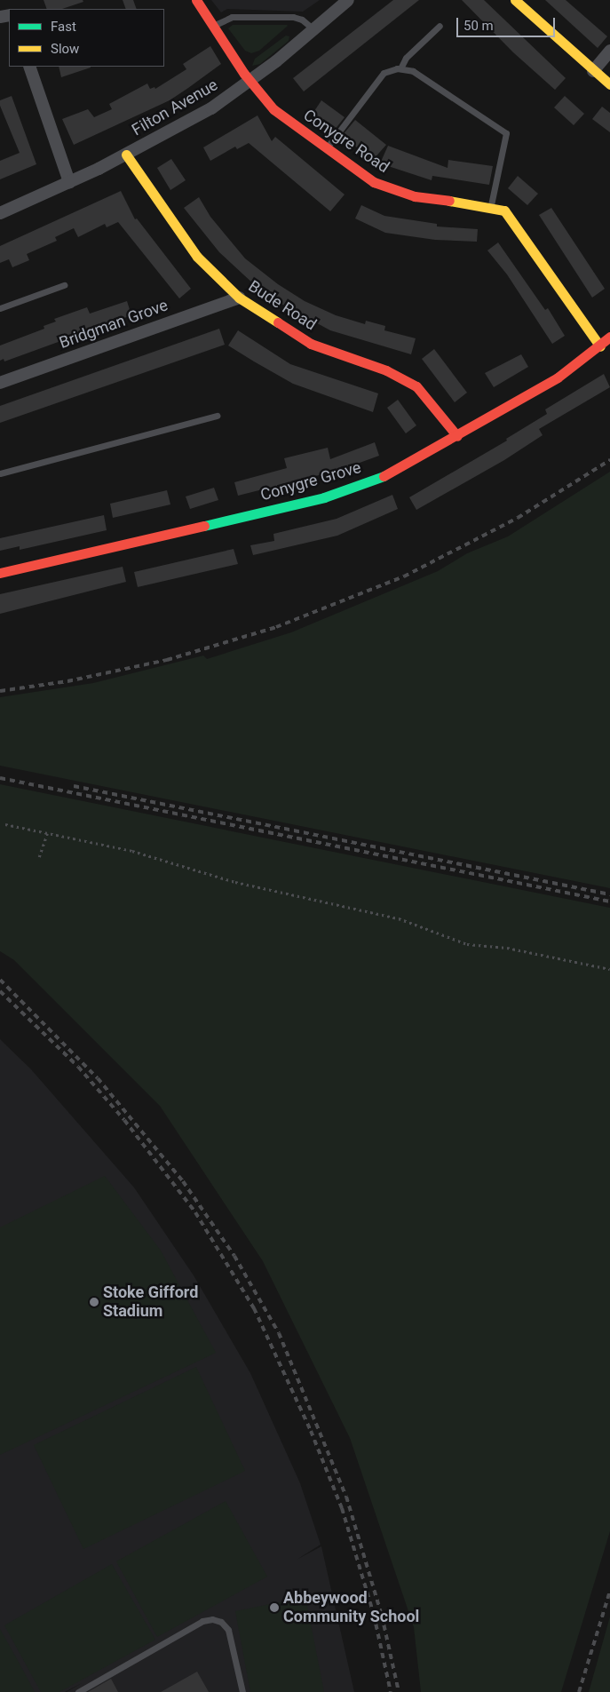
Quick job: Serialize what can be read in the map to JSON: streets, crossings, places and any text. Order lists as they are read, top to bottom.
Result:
{
  "streets": {
    "street": [
      "Filton Avenue",
      "Conygre Road",
      "Bude Road",
      "Bridgman Grove",
      "Conygre Grove"
    ]
  },
  "crossings": [
    ["Filton Avenue", "Conygre Road"],
    ["Filton Avenue", "Bude Road"],
    ["Conygre Road", "Conygre Grove"],
    ["Bude Road", "Bridgman Grove"],
    ["Bude Road", "Conygre Grove"]
  ],
  "places": ["Stoke Gifford Stadium", "Abbeywood Community School"],
  "legend": ["Fast", "Slow"],
  "scale_bar": "50 m"
}
